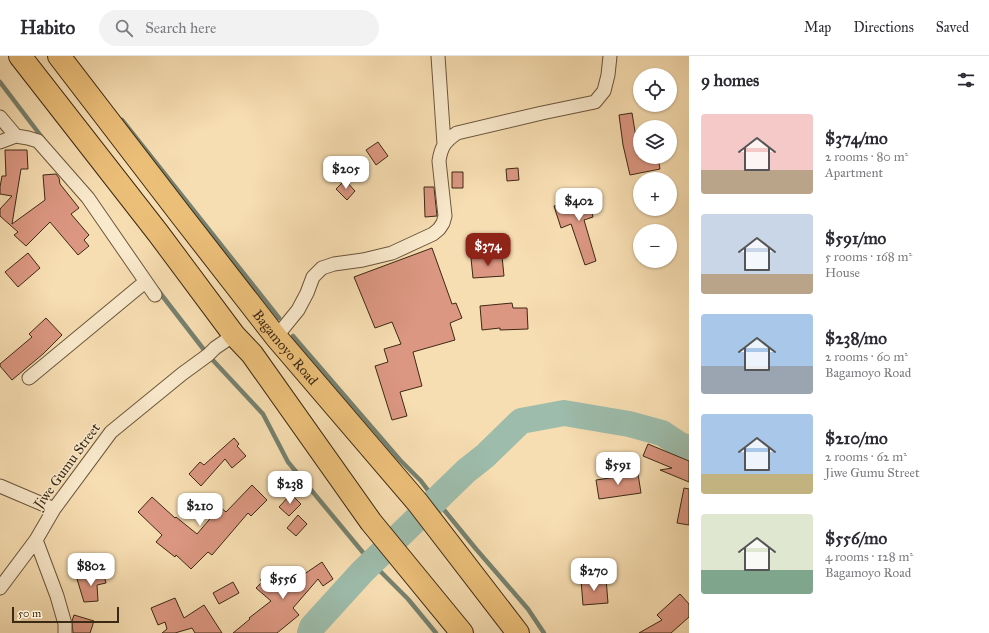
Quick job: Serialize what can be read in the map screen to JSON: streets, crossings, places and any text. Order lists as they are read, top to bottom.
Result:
{
  "streets": {
    "highway": ["Bagamoyo Road"],
    "street": ["Jiwe Gumu Street"]
  },
  "scale_bar": "50 m",
  "page": {
    "header": "Habito",
    "search": "Search here",
    "nav": ["Map", "Directions", "Saved"],
    "heading": "9 homes",
    "map_buttons": ["+", "−"],
    "list": [
      {
        "name": "$374/mo",
        "note": "2 rooms · 80 m² · Apartment"
      },
      {
        "name": "$591/mo",
        "note": "5 rooms · 168 m² · House"
      },
      {
        "name": "$238/mo",
        "note": "2 rooms · 60 m² · Bagamoyo Road"
      },
      {
        "name": "$210/mo",
        "note": "2 rooms · 62 m² · Jiwe Gumu Street"
      },
      {
        "name": "$556/mo",
        "note": "4 rooms · 128 m² · Bagamoyo Road"
      }
    ],
    "price": [
      "$205",
      "$402",
      "$374",
      "$591",
      "$238",
      "$210",
      "$802",
      "$270",
      "$556"
    ],
    "scale": "50 m"
  }
}
